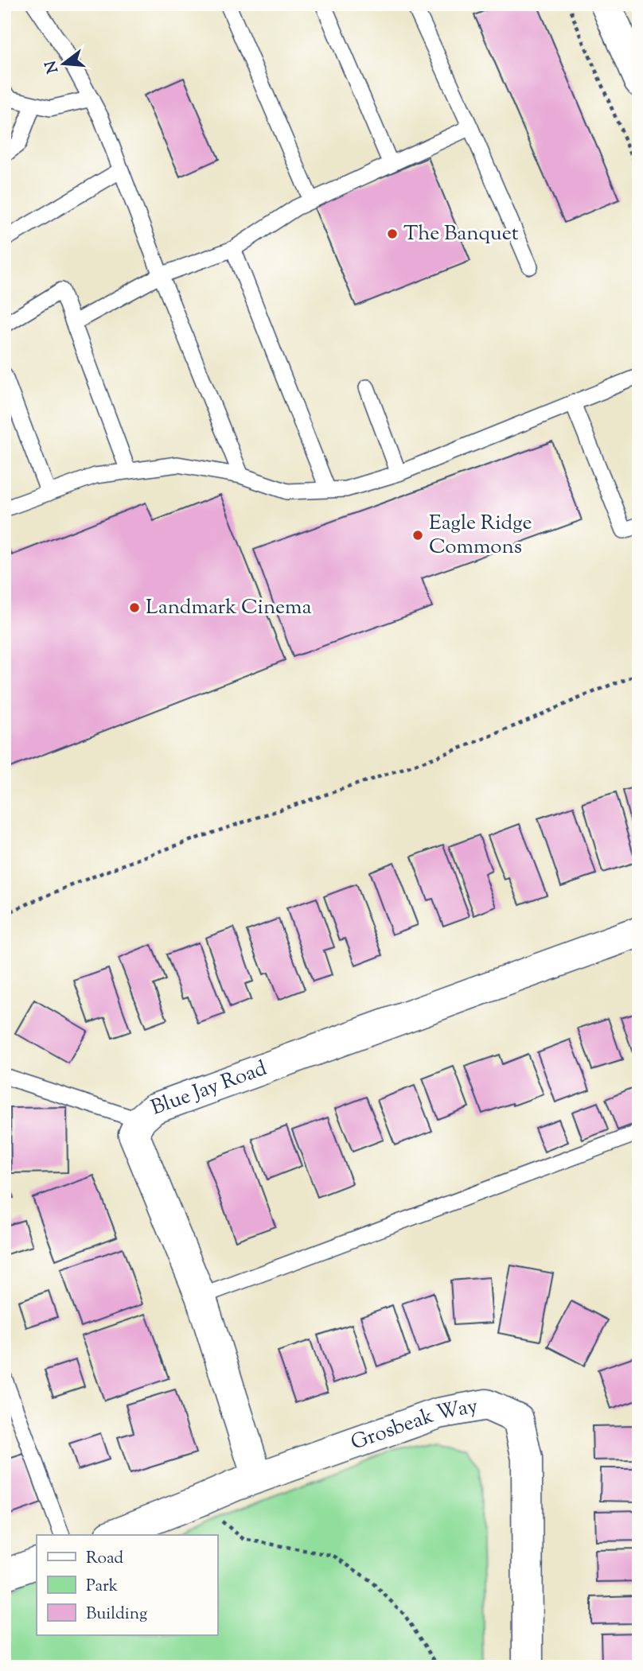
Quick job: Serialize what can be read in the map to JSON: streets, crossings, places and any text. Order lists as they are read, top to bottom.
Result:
{
  "streets": {
    "street": ["Blue Jay Road", "Grosbeak Way"]
  },
  "crossings": [
    ["Blue Jay Road", "Grosbeak Way"]
  ],
  "places": ["The Banquet", "Eagle Ridge Commons", "Landmark Cinema"],
  "legend": ["Road", "Park", "Building"],
  "north": "left"
}
